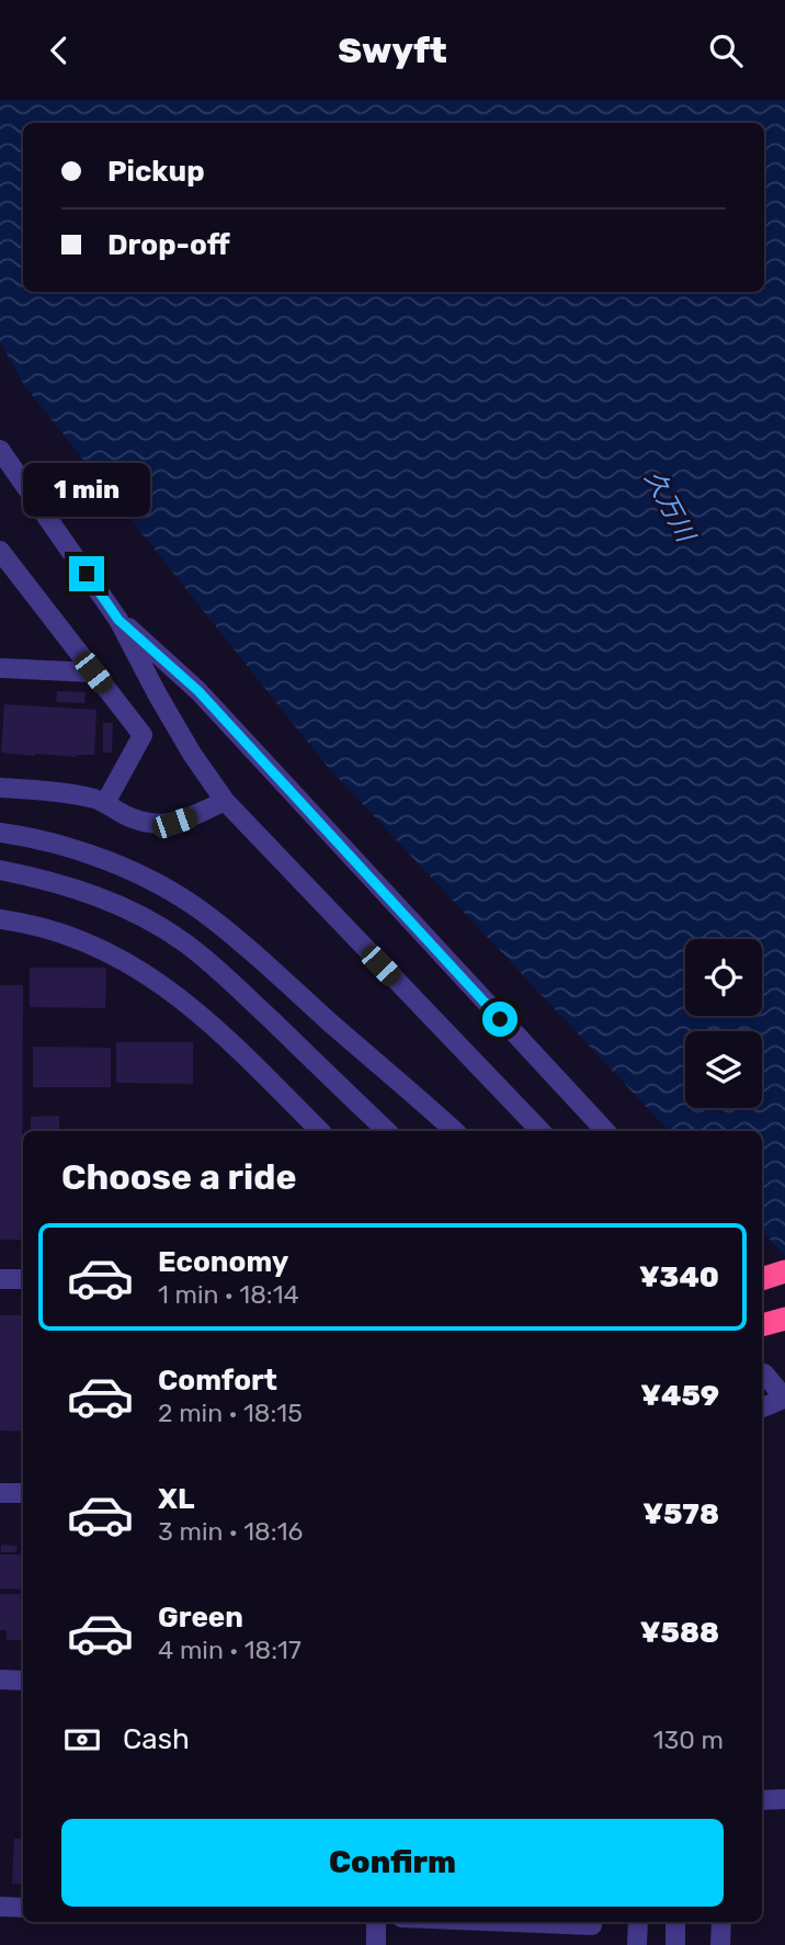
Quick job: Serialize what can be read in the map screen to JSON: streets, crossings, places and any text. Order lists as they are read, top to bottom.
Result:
{
  "water": ["久万川"],
  "page": {
    "header": "Swyft",
    "banner": ["Pickup", "Drop-off"],
    "bubble": "1 min",
    "heading": "Choose a ride",
    "list": [
      {
        "name": "Economy",
        "note": "1 min · 18:14",
        "value": "¥340"
      },
      {
        "name": "Comfort",
        "note": "2 min · 18:15",
        "value": "¥459"
      },
      {
        "name": "XL",
        "note": "3 min · 18:16",
        "value": "¥578"
      },
      {
        "name": "Green",
        "note": "4 min · 18:17",
        "value": "¥588"
      }
    ],
    "pay": ["Cash", "130 m"],
    "buttons": "Confirm"
  }
}
